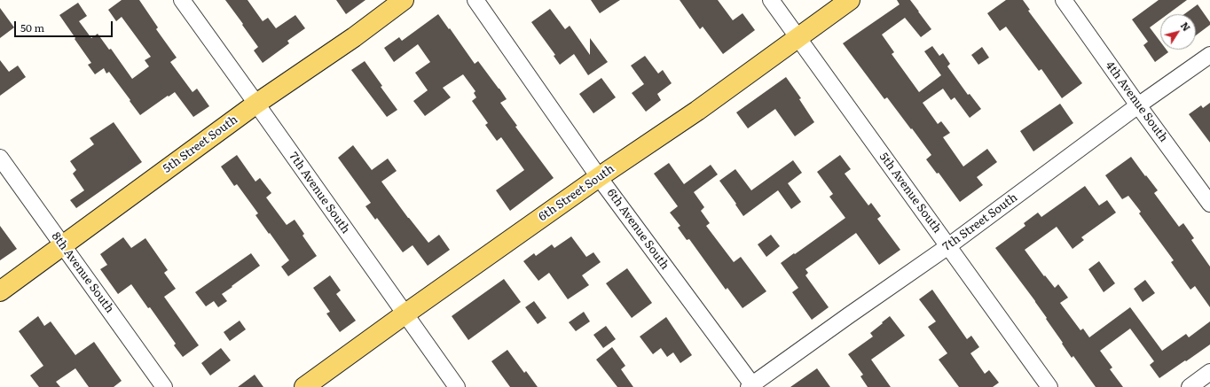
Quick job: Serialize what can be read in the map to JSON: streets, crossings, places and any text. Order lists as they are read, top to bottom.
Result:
{
  "streets": {
    "main road": ["5th Street South", "6th Street South"],
    "street": [
      "4th Avenue South",
      "7th Avenue South",
      "5th Avenue South",
      "7th Street South",
      "6th Avenue South",
      "8th Avenue South"
    ]
  },
  "crossings": [
    ["4th Avenue South", "7th Street South"],
    ["5th Street South", "7th Avenue South"],
    ["5th Street South", "8th Avenue South"],
    ["7th Avenue South", "6th Street South"],
    ["6th Street South", "5th Avenue South"],
    ["6th Street South", "6th Avenue South"],
    ["5th Avenue South", "7th Street South"],
    ["7th Street South", "6th Avenue South"]
  ],
  "scale_bar": "50 m",
  "north": "top right"
}
